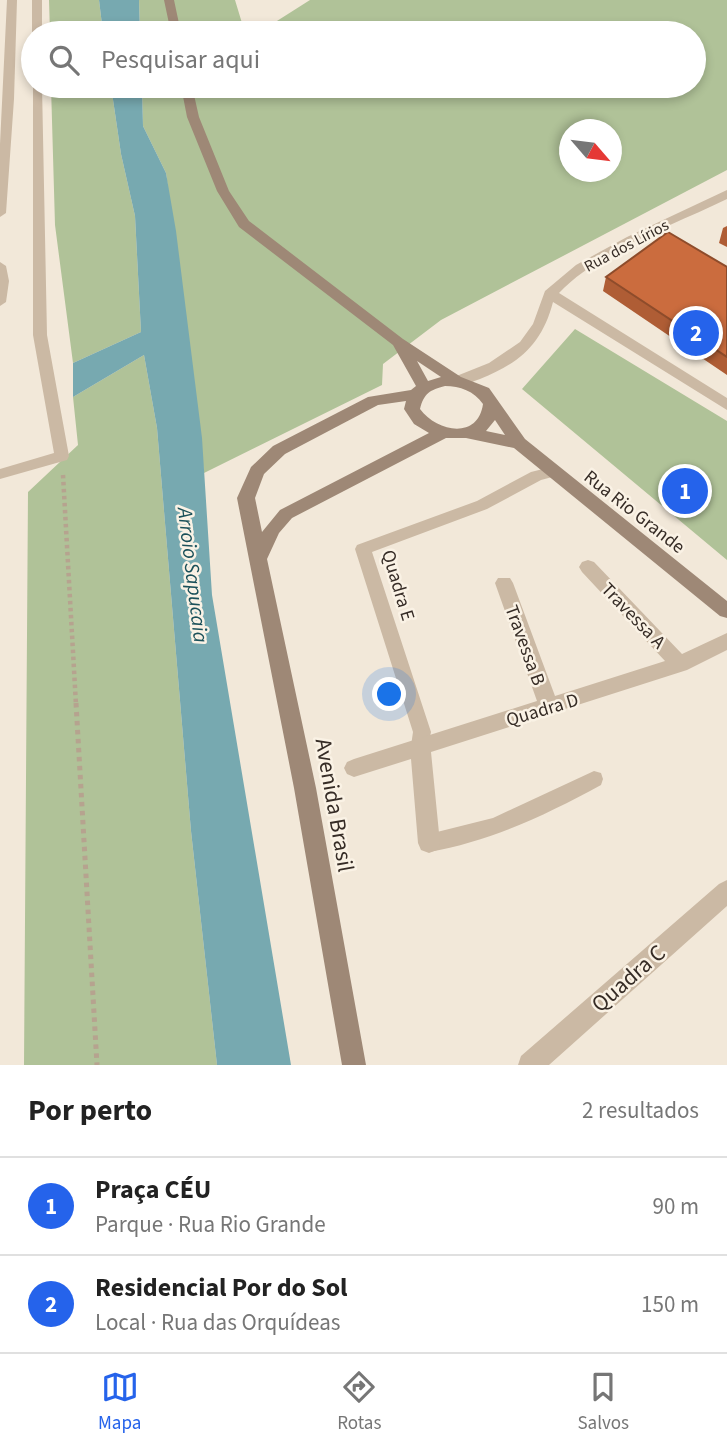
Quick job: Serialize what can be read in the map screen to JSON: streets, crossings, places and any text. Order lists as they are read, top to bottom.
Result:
{
  "streets": {
    "main road": ["Rua Rio Grande", "Avenida Brasil"],
    "street": [
      "Rua dos Lírios",
      "Travessa A",
      "Travessa B",
      "Quadra D",
      "Quadra C"
    ],
    "lane": ["Quadra E"]
  },
  "crossings": [
    ["Rua Rio Grande", "Quadra E"],
    ["Rua Rio Grande", "Avenida Brasil"],
    ["Quadra E", "Quadra D"],
    ["Travessa A", "Quadra D"],
    ["Travessa B", "Quadra D"]
  ],
  "water": ["Arroio Sapucaia"],
  "north": "bottom right",
  "page": {
    "search": "Pesquisar aqui",
    "pins": ["2", "1"],
    "heading": ["Por perto", "2 resultados"],
    "list": [
      {
        "mark": "1",
        "name": "Praça CÉU",
        "note": "Parque · Rua Rio Grande",
        "value": "90 m"
      },
      {
        "mark": "2",
        "name": "Residencial Por do Sol",
        "note": "Local · Rua das Orquídeas",
        "value": "150 m"
      }
    ],
    "nav": ["Mapa", "Rotas", "Salvos"]
  }
}
